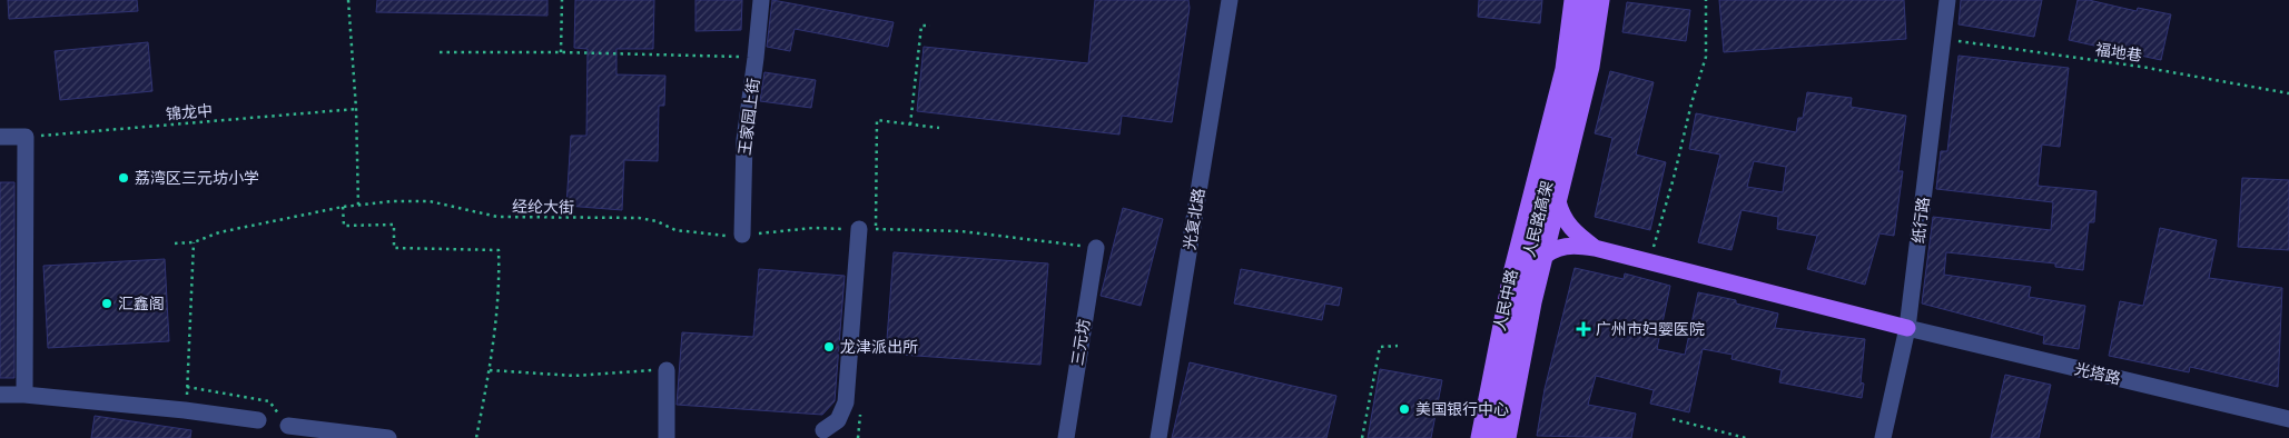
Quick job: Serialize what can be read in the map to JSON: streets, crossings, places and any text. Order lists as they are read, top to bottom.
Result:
{
  "streets": {
    "main road": ["人民路高架", "人民中路"],
    "street": [
      "王家园上街",
      "光复北路",
      "纸行路",
      "三元坊",
      "光塔路"
    ],
    "path": ["福地巷", "锦龙中", "经纶大街"]
  },
  "crossings": [
    ["福地巷", "纸行路"],
    ["王家园上街", "经纶大街"],
    ["经纶大街", "三元坊"],
    ["纸行路", "光塔路"]
  ],
  "places": {
    "other": [
      "荔湾区三元坊小学",
      "汇鑫阁",
      "龙津派出所",
      "美国银行中心"
    ],
    "health": ["广州市妇婴医院"]
  }
}
